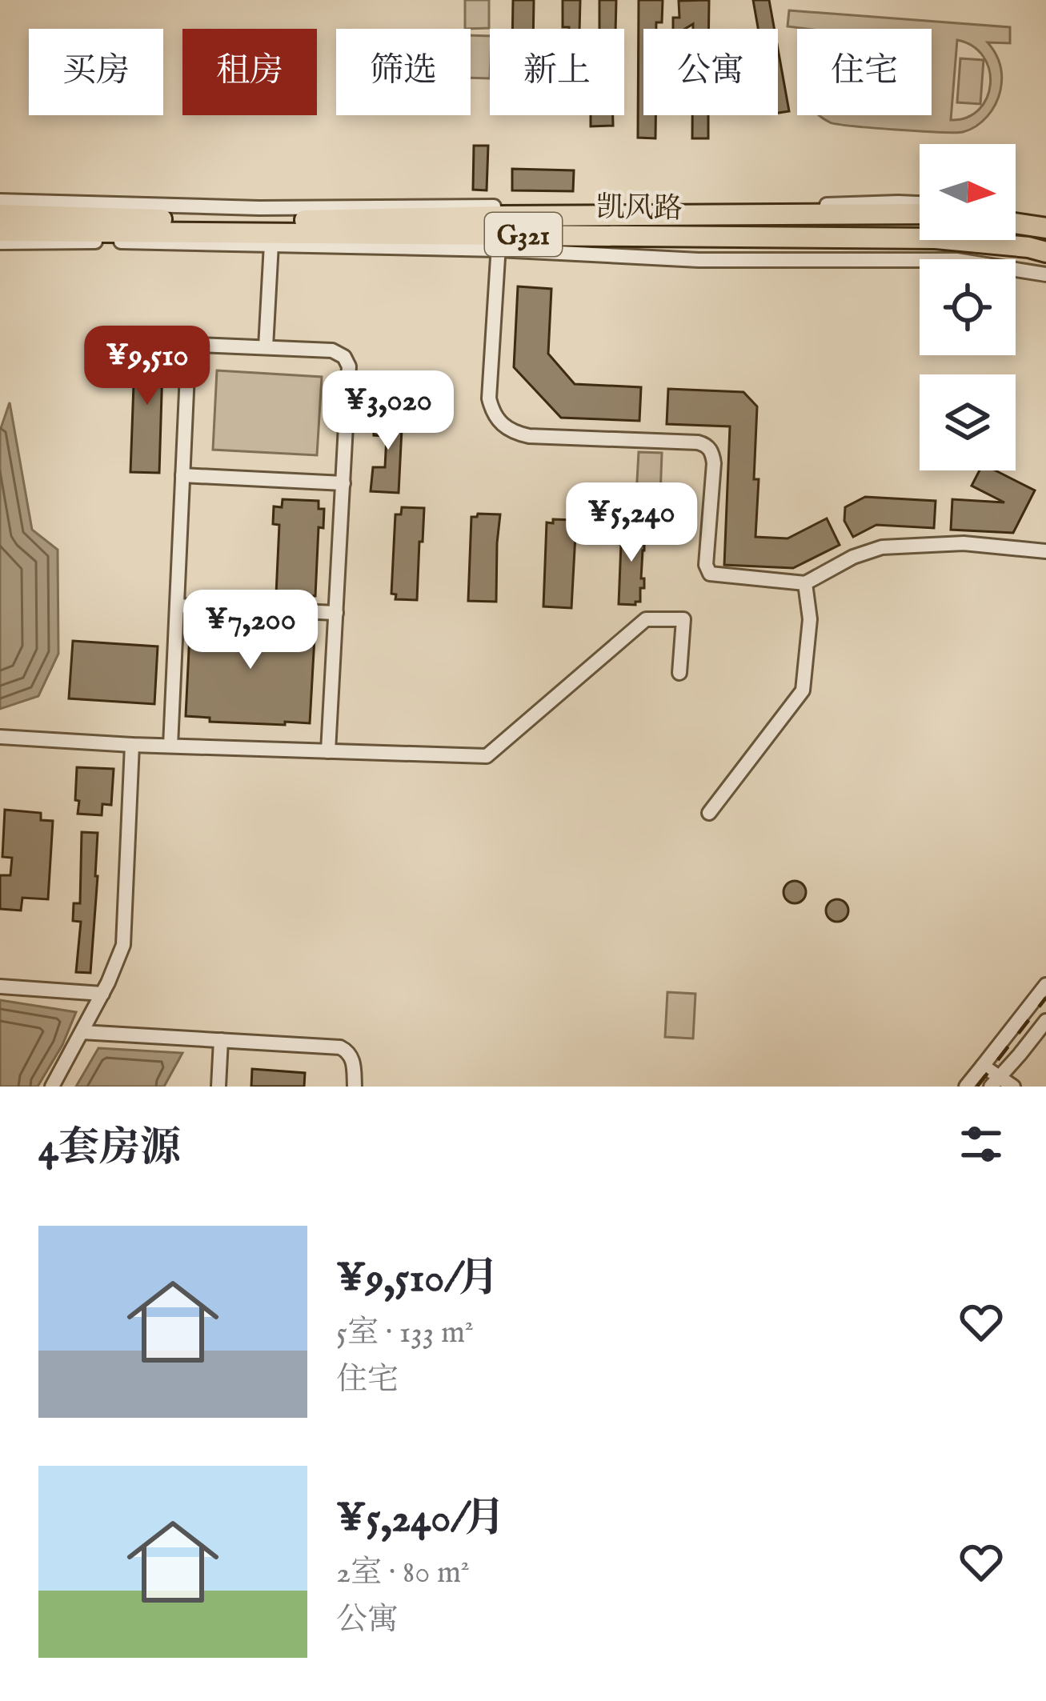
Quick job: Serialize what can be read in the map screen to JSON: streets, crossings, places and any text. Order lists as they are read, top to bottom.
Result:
{
  "streets": {
    "highway": ["凯风路", "G321"]
  },
  "north": "right",
  "page": {
    "chip": [
      "买房",
      "租房",
      "筛选",
      "新上",
      "公寓",
      "住宅"
    ],
    "price": [
      "¥9,510",
      "¥3,020",
      "¥5,240",
      "¥7,200"
    ],
    "heading": "4套房源",
    "list": [
      {
        "name": "¥9,510/月",
        "note": "5室 · 133 m² · 住宅"
      },
      {
        "name": "¥5,240/月",
        "note": "2室 · 80 m² · 公寓"
      }
    ]
  }
}
